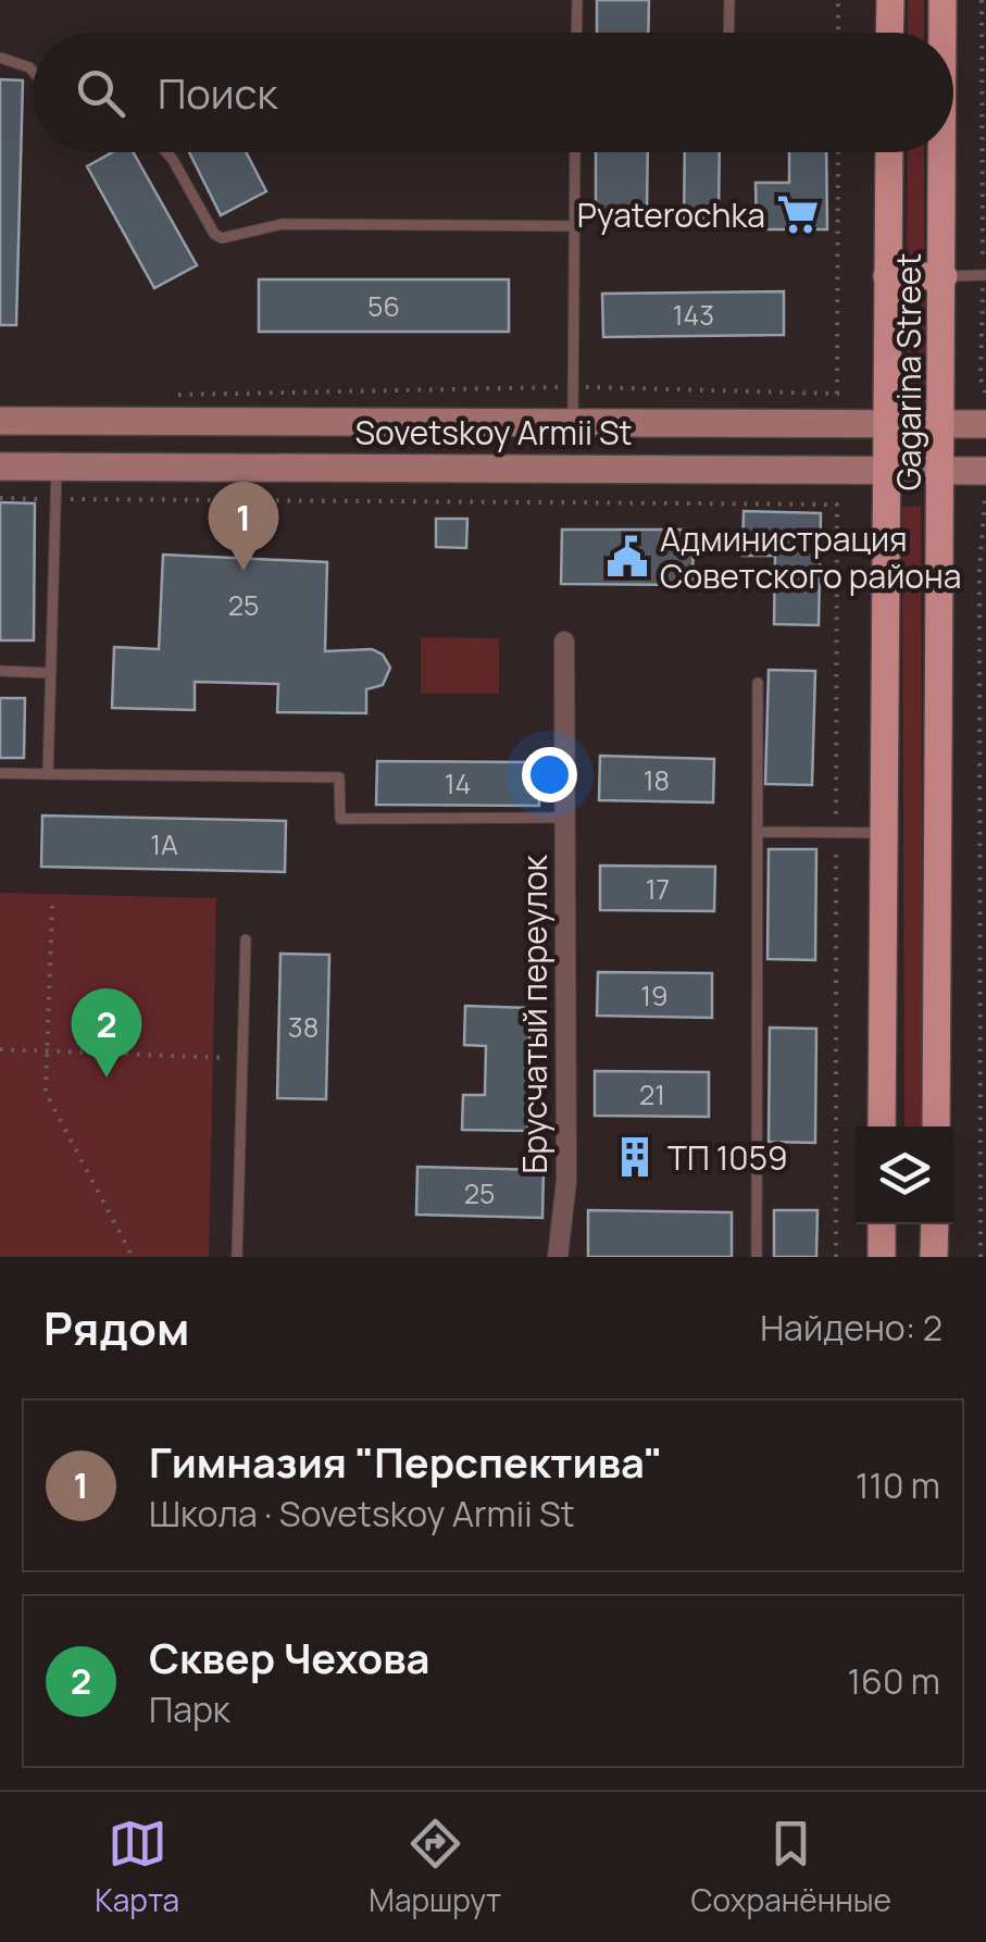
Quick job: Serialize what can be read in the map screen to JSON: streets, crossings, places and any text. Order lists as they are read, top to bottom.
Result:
{
  "streets": {
    "main road": ["Gagarina Street", "Sovetskoy Armii St"],
    "street": ["Брусчатый переулок"]
  },
  "crossings": [
    ["Gagarina Street", "Sovetskoy Armii St"]
  ],
  "places": {
    "supermarket": ["Pyaterochka"],
    "public building": ["Администрация Советского района"],
    "building": ["ТП 1059"]
  },
  "house_numbers": [
    "56",
    "143",
    "25",
    "18",
    "14",
    "1А",
    "17",
    "19",
    "38",
    "21",
    "25"
  ],
  "page": {
    "search": "Поиск",
    "pins": ["1", "2"],
    "heading": ["Рядом", "Найдено: 2"],
    "list": [
      {
        "mark": "1",
        "name": "Гимназия \"Перспектива\"",
        "note": "Школа · Sovetskoy Armii St",
        "value": "110 m"
      },
      {
        "mark": "2",
        "name": "Сквер Чехова",
        "note": "Парк",
        "value": "160 m"
      }
    ],
    "nav": ["Карта", "Маршрут", "Сохранённые"]
  }
}
